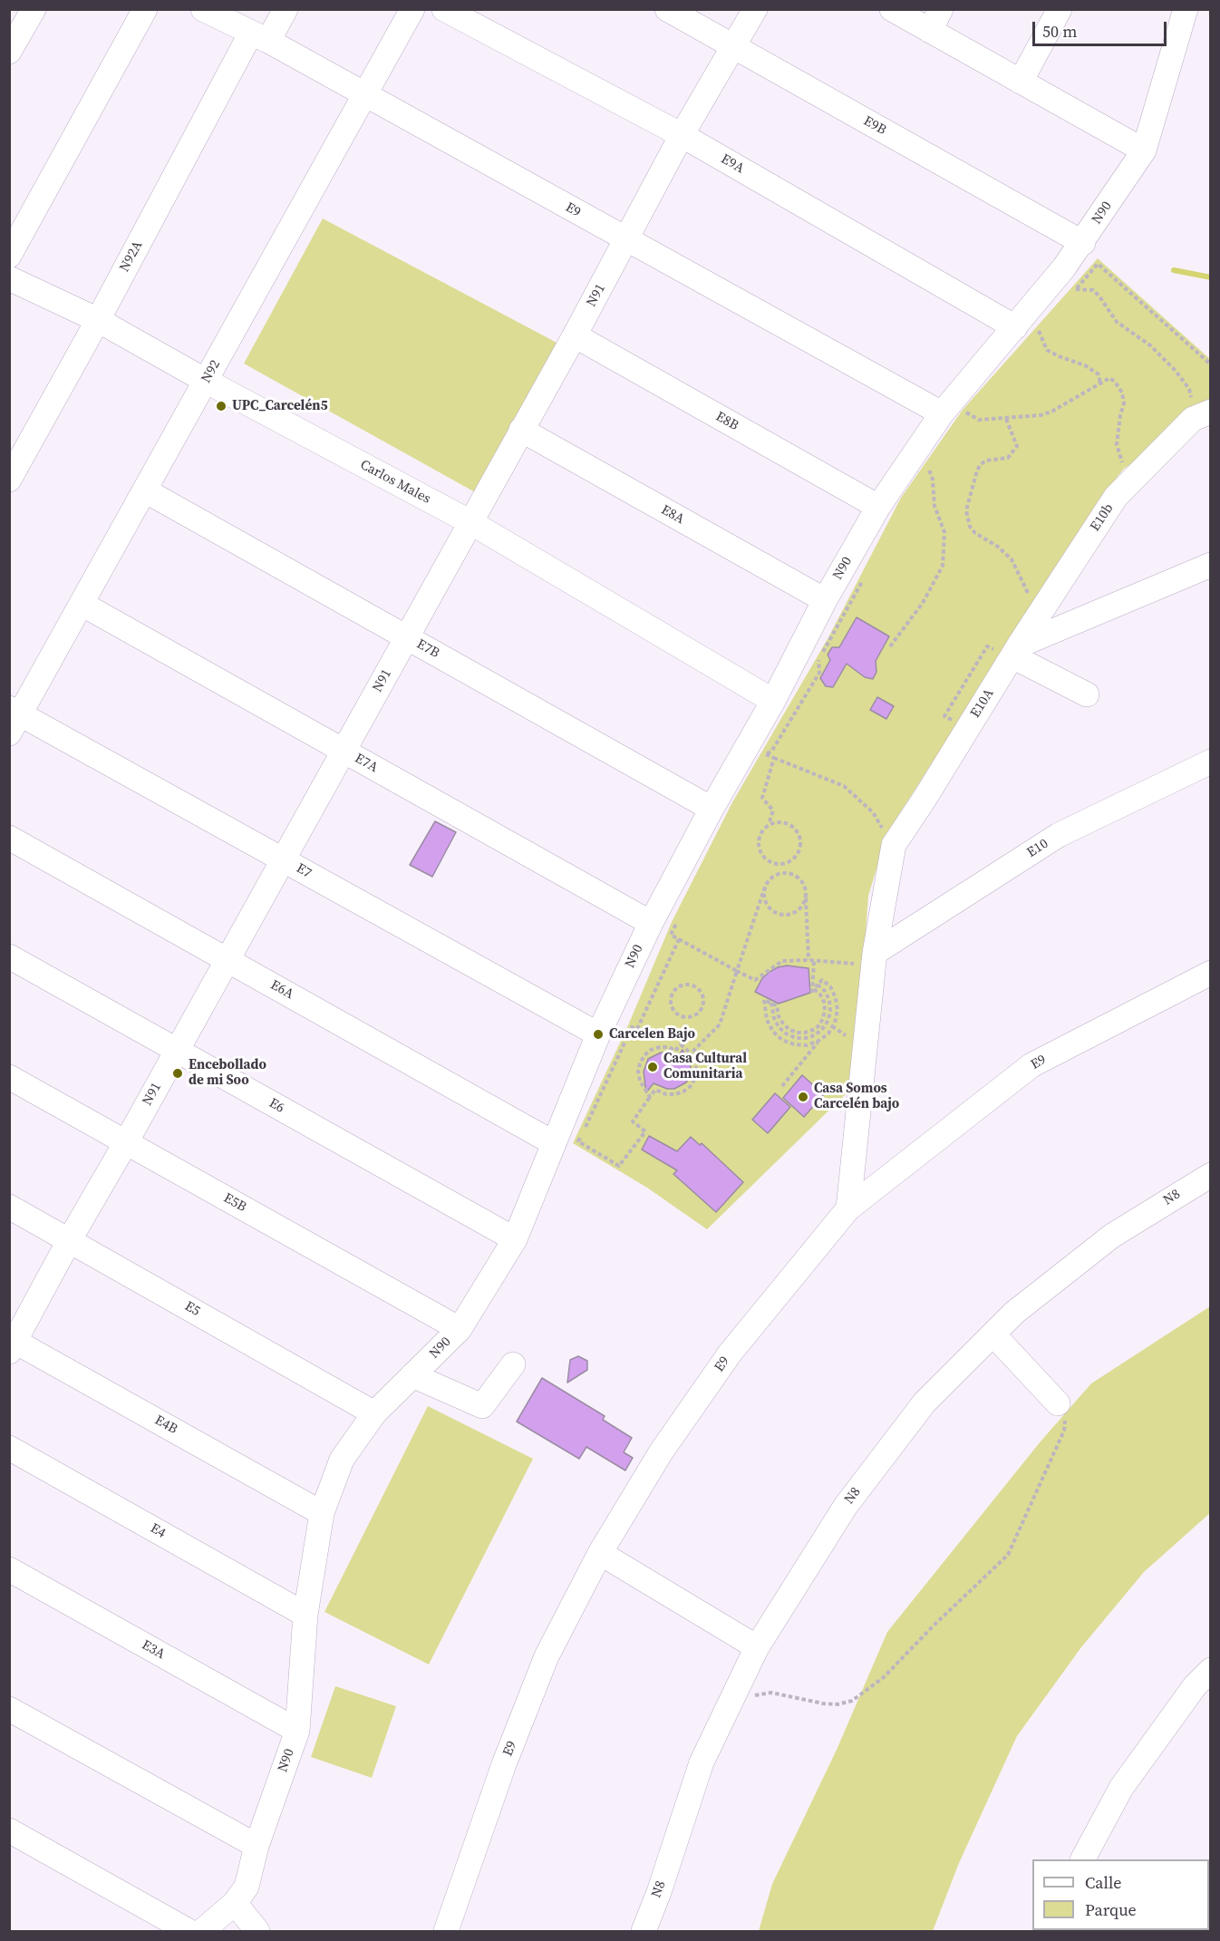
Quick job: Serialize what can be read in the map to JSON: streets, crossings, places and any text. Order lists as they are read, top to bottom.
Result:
{
  "streets": {
    "street": [
      "E9B",
      "E9A",
      "E9",
      "N90",
      "N92A",
      "N91",
      "N92",
      "E8B",
      "Carlos Males",
      "E8A",
      "E10b",
      "E7B",
      "E10A",
      "E7A",
      "E10",
      "E7",
      "E6A",
      "E6",
      "N8",
      "E5B",
      "E5",
      "E4B",
      "E4",
      "E3A"
    ]
  },
  "crossings": [
    ["E9B", "N90"],
    ["E9B", "N91"],
    ["E9A", "N90"],
    ["E9A", "N91"],
    ["E9", "N90"],
    ["E9", "N92A"],
    ["E9", "N91"],
    ["E9", "N92"],
    ["E9", "E10A"],
    ["N90", "E8B"],
    ["N90", "Carlos Males"],
    ["N90", "E8A"],
    ["N90", "E7B"],
    ["N90", "E7A"],
    ["N90", "E7"],
    ["N90", "E6A"],
    ["N90", "E6"],
    ["N90", "E5B"],
    ["N90", "E5"],
    ["N90", "E4B"],
    ["N90", "E4"],
    ["N90", "E3A"],
    ["N92A", "Carlos Males"],
    ["N91", "E8B"],
    ["N91", "Carlos Males"],
    ["N91", "E8A"],
    ["N91", "E7B"],
    ["N91", "E7A"],
    ["N91", "E7"],
    ["N91", "E6A"],
    ["N91", "E6"],
    ["N91", "E5B"],
    ["N91", "E5"],
    ["N91", "E4B"],
    ["N92", "Carlos Males"],
    ["N92", "E7B"],
    ["N92", "E7A"],
    ["N92", "E7"],
    ["E10b", "E10A"],
    ["E10A", "E10"]
  ],
  "places": [
    "UPC_Carcelén5",
    "Carcelen Bajo",
    "Casa Cultural Comunitaria",
    "Encebollado de mi Soo",
    "Casa Somos Carcelén bajo"
  ],
  "legend": ["Calle", "Parque"],
  "scale_bar": "50 m"
}
